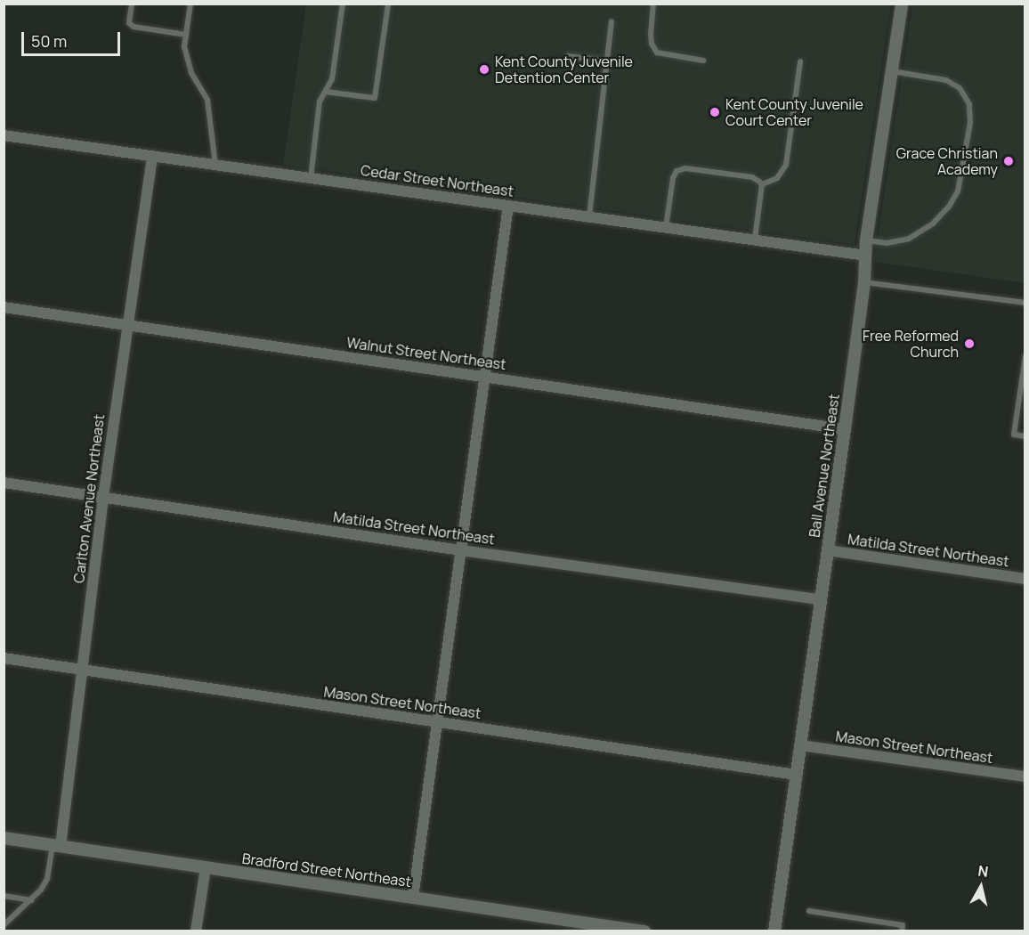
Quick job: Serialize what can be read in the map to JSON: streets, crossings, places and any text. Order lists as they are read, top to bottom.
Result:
{
  "streets": {
    "street": [
      "Cedar Street Northeast",
      "Walnut Street Northeast",
      "Ball Avenue Northeast",
      "Carlton Avenue Northeast",
      "Matilda Street Northeast",
      "Mason Street Northeast",
      "Bradford Street Northeast"
    ]
  },
  "crossings": [
    ["Cedar Street Northeast", "Ball Avenue Northeast"],
    ["Cedar Street Northeast", "Carlton Avenue Northeast"],
    ["Walnut Street Northeast", "Ball Avenue Northeast"],
    ["Walnut Street Northeast", "Carlton Avenue Northeast"],
    ["Ball Avenue Northeast", "Matilda Street Northeast"],
    ["Ball Avenue Northeast", "Mason Street Northeast"],
    ["Carlton Avenue Northeast", "Matilda Street Northeast"],
    ["Carlton Avenue Northeast", "Mason Street Northeast"],
    ["Carlton Avenue Northeast", "Bradford Street Northeast"]
  ],
  "places": [
    "Kent County Juvenile Detention Center",
    "Kent County Juvenile Court Center",
    "Grace Christian Academy",
    "Free Reformed Church"
  ],
  "scale_bar": "50 m",
  "north": "top"
}
